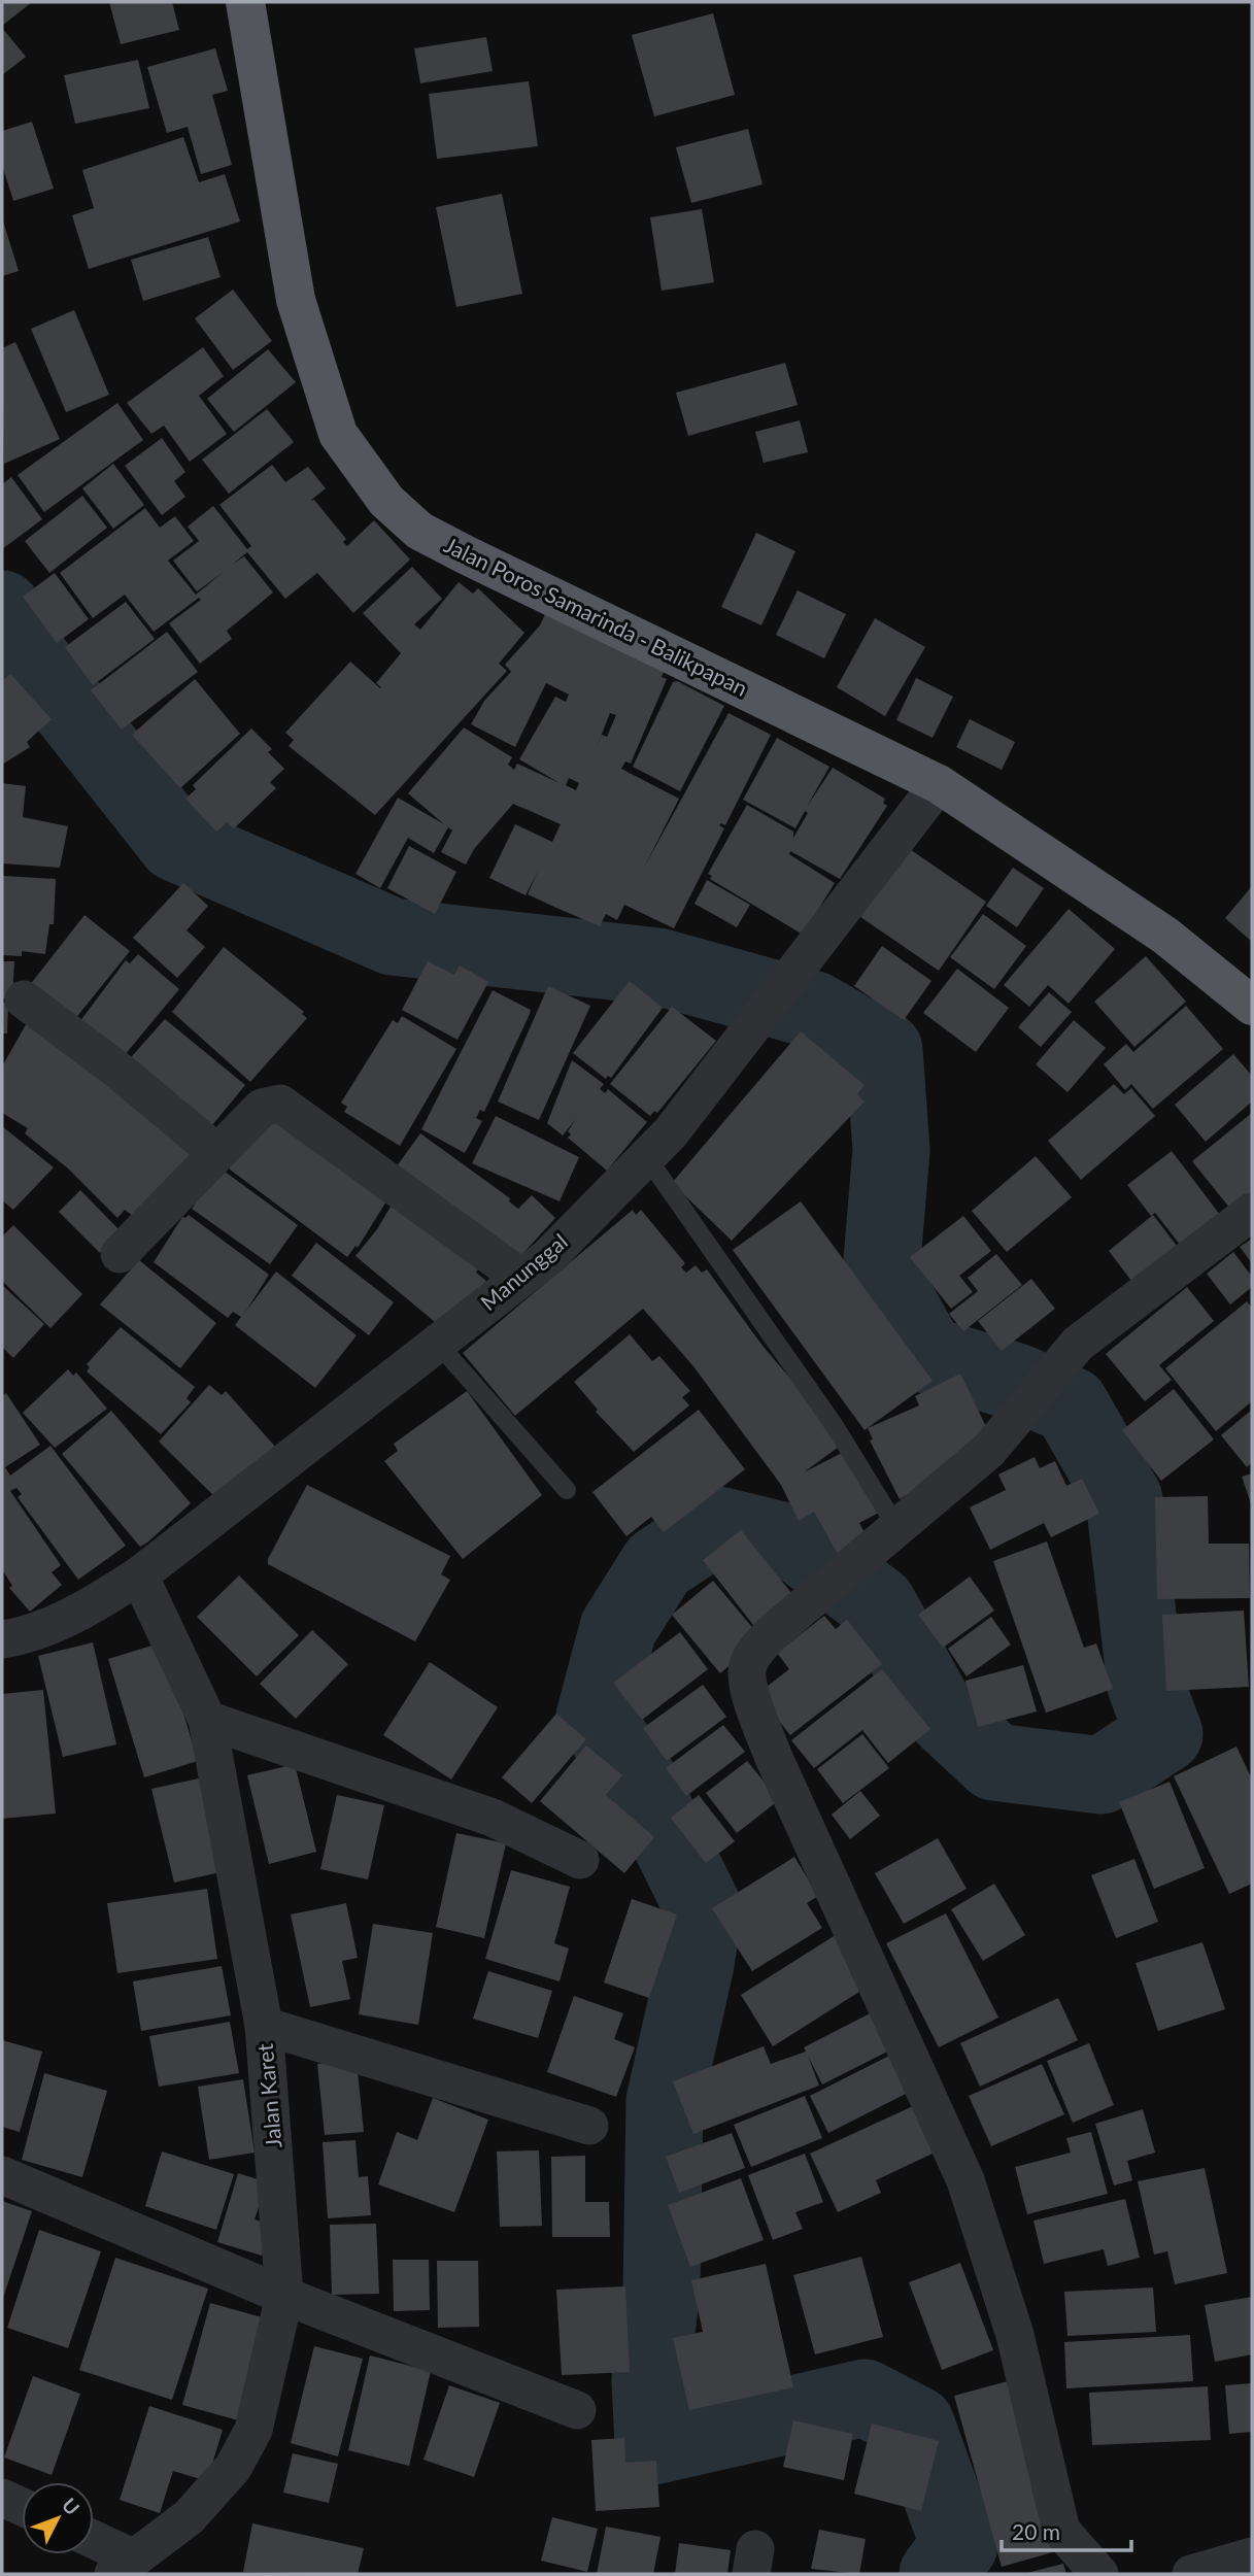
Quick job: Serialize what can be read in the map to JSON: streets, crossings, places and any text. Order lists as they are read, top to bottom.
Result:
{
  "streets": {
    "highway": ["Jalan Poros Samarinda - Balikpapan"],
    "street": ["Manunggal", "Jalan Karet"]
  },
  "crossings": [
    ["Jalan Poros Samarinda - Balikpapan", "Manunggal"],
    ["Manunggal", "Jalan Karet"]
  ],
  "scale_bar": "20 m",
  "north": "top right"
}
